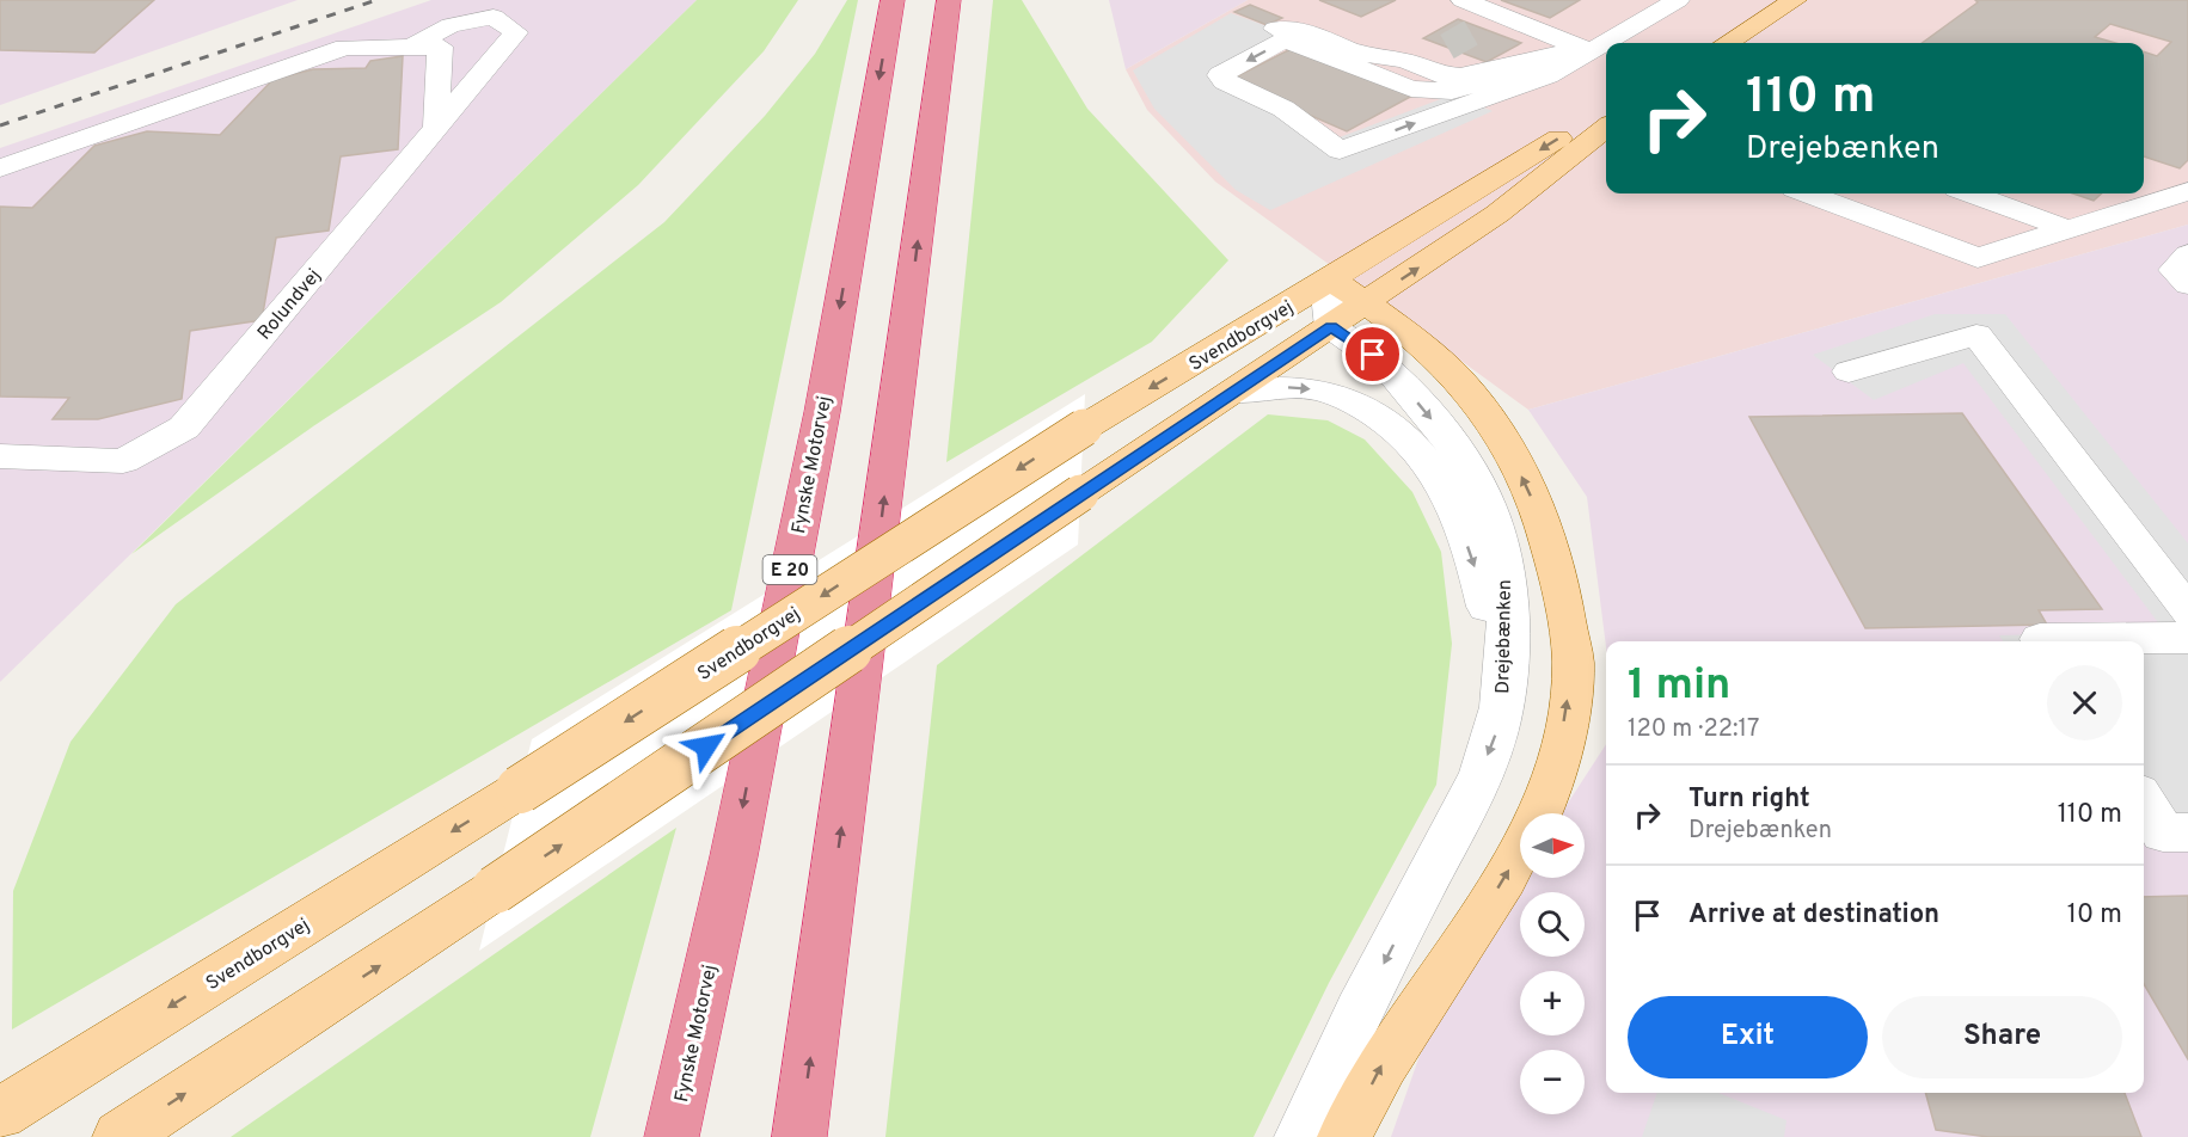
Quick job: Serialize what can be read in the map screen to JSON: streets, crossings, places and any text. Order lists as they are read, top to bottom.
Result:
{
  "streets": {
    "highway": ["Fynske Motorvej", "E 20"],
    "main road": ["Svendborgvej"],
    "street": ["Rolundvej", "Drejebænken"]
  },
  "crossings": [
    ["Svendborgvej", "Drejebænken"]
  ],
  "one_way": ["Drejebænken"],
  "north": "right",
  "page": {
    "turn": ["110 m", "Drejebænken"],
    "heading": ["1 min", "120 m · 22:17"],
    "list": [
      {
        "name": "Turn right",
        "note": "Drejebænken",
        "value": "110 m"
      },
      {
        "name": "Arrive at destination",
        "value": "10 m"
      }
    ],
    "map_buttons": ["+", "−"],
    "buttons": ["Exit", "Share"]
  }
}
